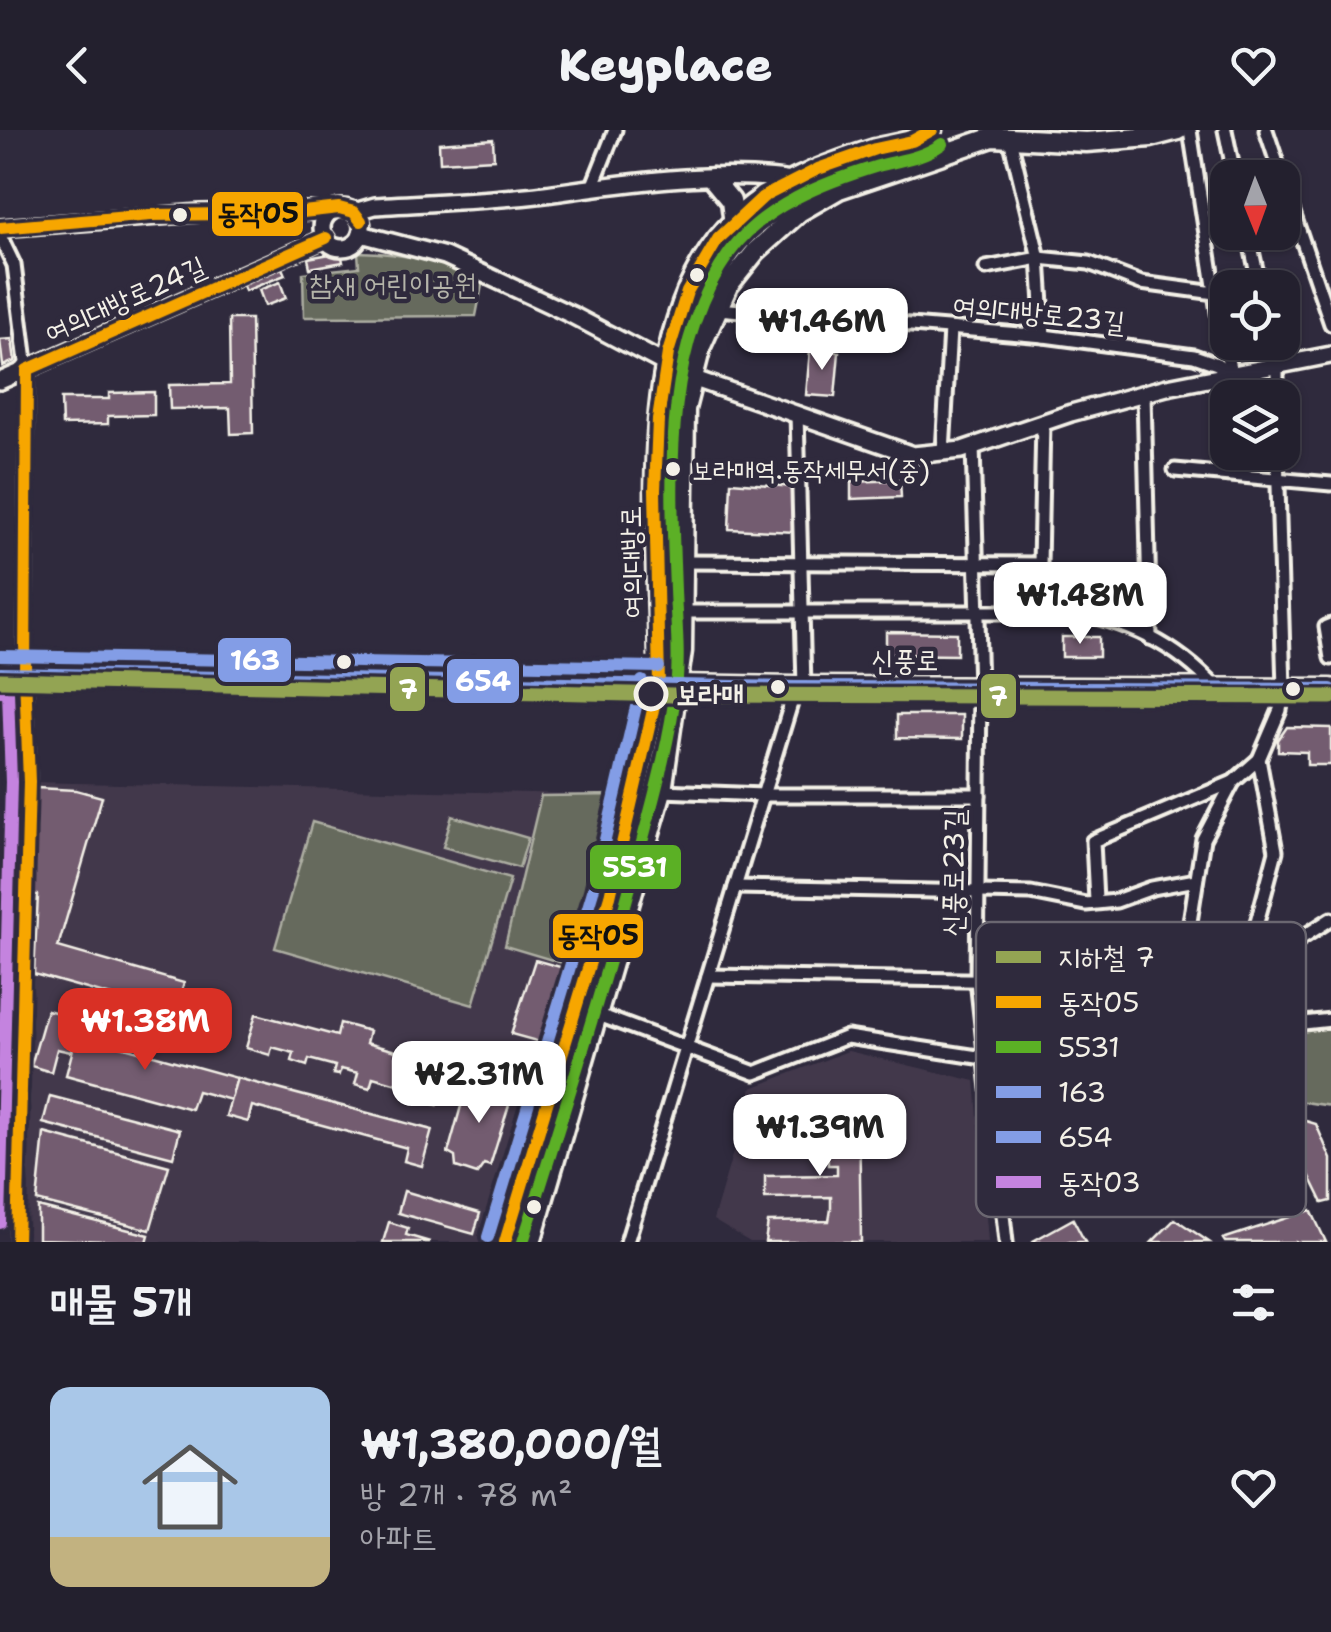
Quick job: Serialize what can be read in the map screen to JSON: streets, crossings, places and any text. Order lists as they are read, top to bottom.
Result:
{
  "streets": {
    "main road": ["여의대방로", "신풍로"],
    "street": ["여의대방로24길", "여의대방로23길", "신풍로23길"]
  },
  "crossings": [
    ["여의대방로23길", "여의대방로"],
    ["여의대방로", "신풍로"],
    ["신풍로", "신풍로23길"]
  ],
  "parks": ["참새 어린이공원"],
  "places": ["보라매역.동작세무서(중)", "보라매"],
  "lines": [
    "transit line 동작05",
    "transit line 5531",
    "transit line 163",
    "transit line 654",
    "metro line 7",
    "transit line 동작03"
  ],
  "legend": [
    "지하철 7",
    "동작05",
    "5531",
    "163",
    "654",
    "동작03"
  ],
  "north": "bottom",
  "page": {
    "header": "Keyplace",
    "price": [
      "₩1.46M",
      "₩1.48M",
      "₩1.38M",
      "₩2.31M",
      "₩1.39M"
    ],
    "heading": "매물 5개",
    "list": [
      {
        "name": "₩1,380,000/월",
        "note": "방 2개 · 78 m² · 아파트"
      }
    ]
  }
}
